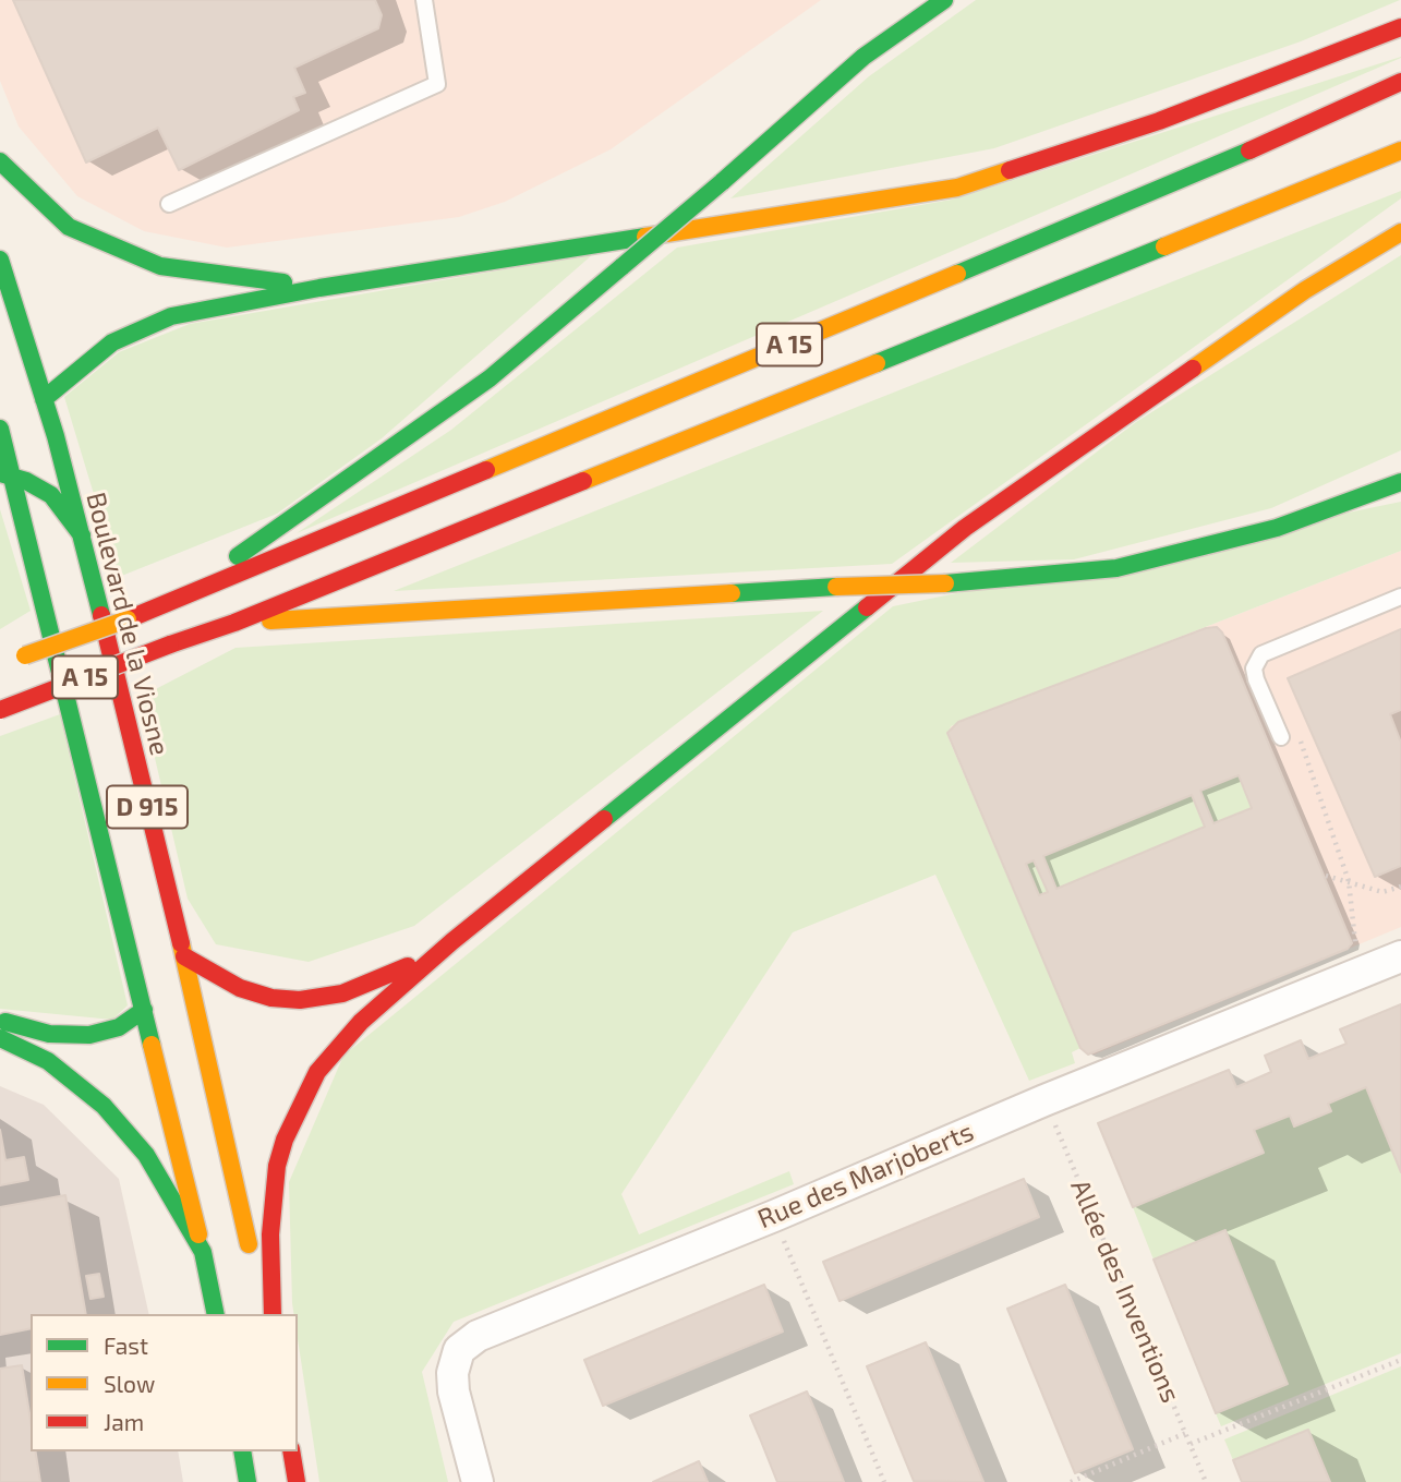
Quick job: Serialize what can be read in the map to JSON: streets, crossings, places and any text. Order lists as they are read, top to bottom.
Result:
{
  "streets": {
    "main road": ["A 15", "Boulevard de la Viosne", "D 915"],
    "street": ["Rue des Marjoberts"],
    "path": ["Allée des Inventions"]
  },
  "crossings": [
    ["Rue des Marjoberts", "Allée des Inventions"]
  ],
  "legend": ["Fast", "Slow", "Jam"]
}
